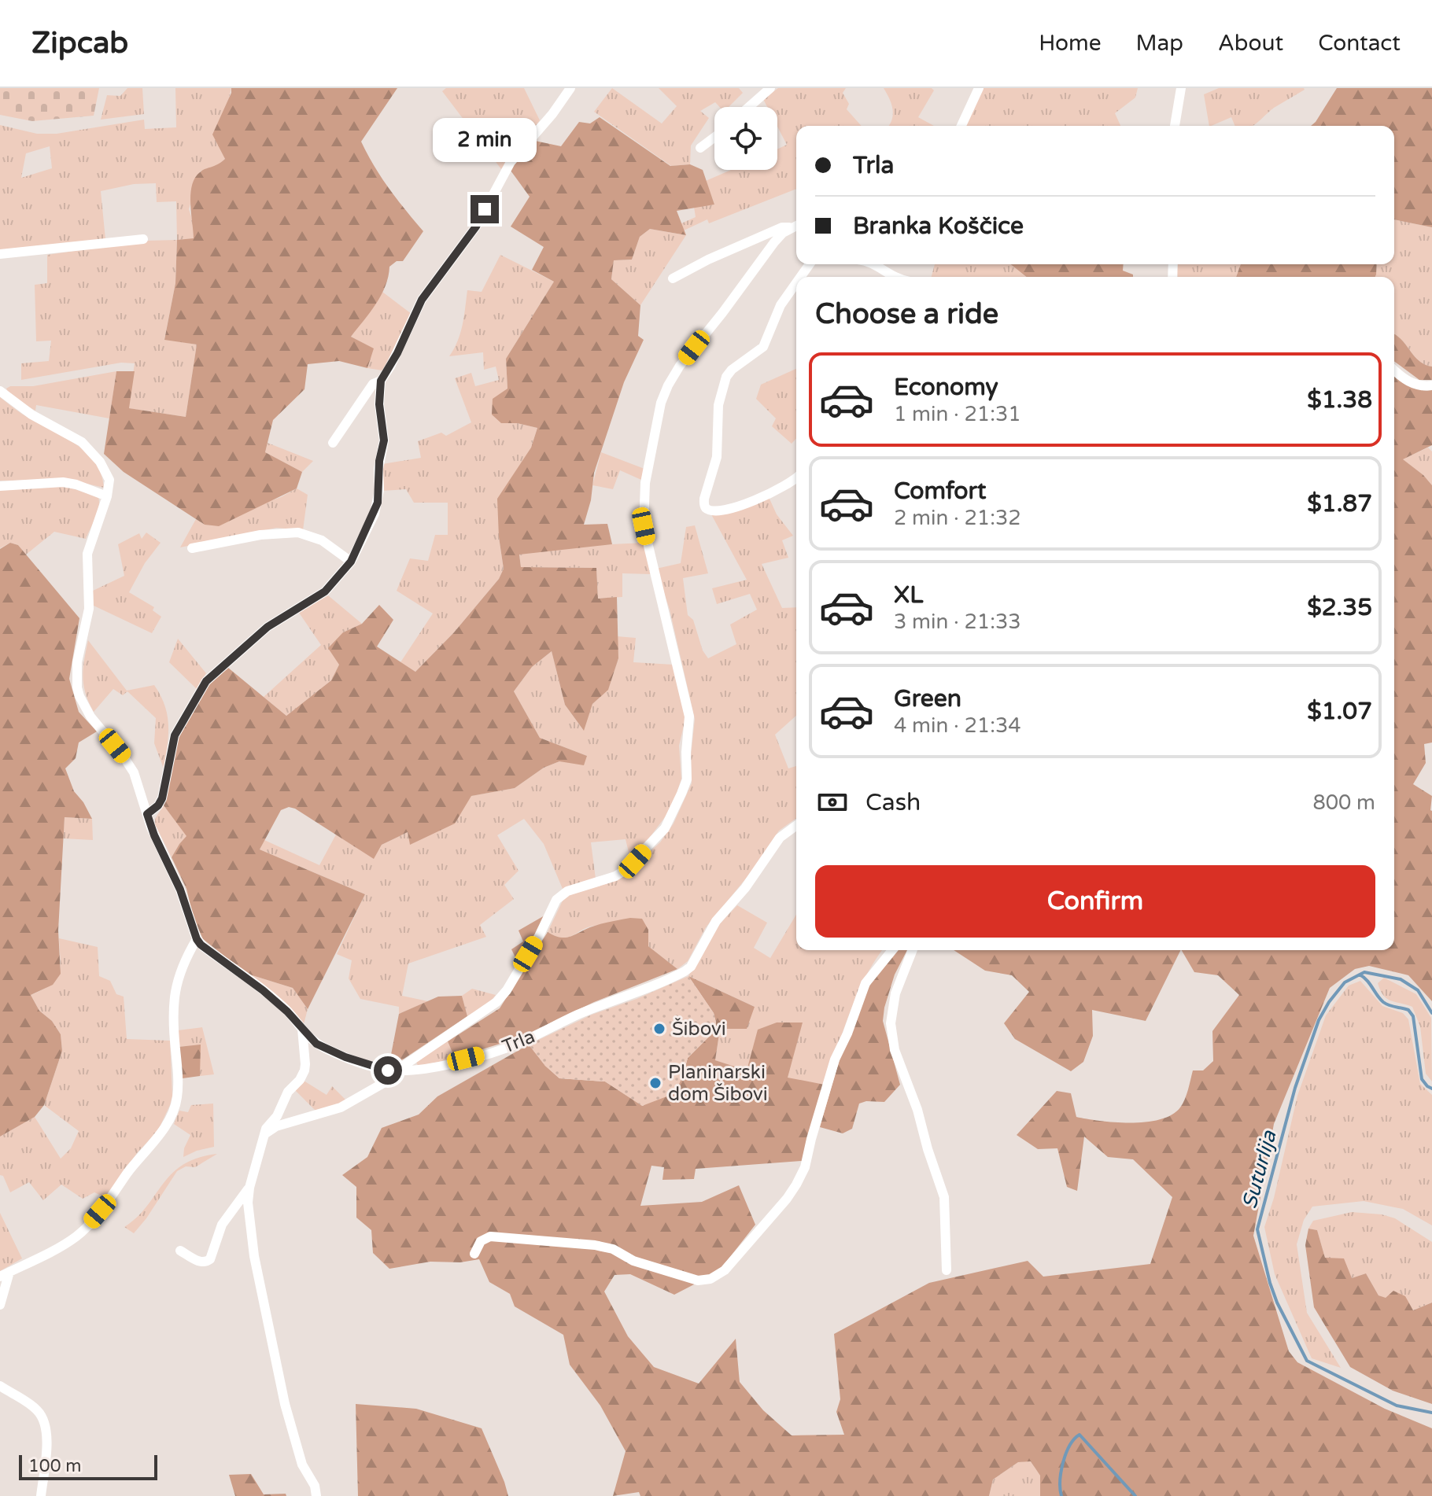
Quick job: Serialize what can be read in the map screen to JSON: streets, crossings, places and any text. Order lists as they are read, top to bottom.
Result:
{
  "streets": {
    "street": ["Trla"]
  },
  "water": ["Suturlija"],
  "places": ["Šibovi", "Planinarski dom Šibovi"],
  "scale_bar": "100 m",
  "page": {
    "header": "Zipcab",
    "nav": [
      "Home",
      "Map",
      "About",
      "Contact"
    ],
    "bubble": "2 min",
    "banner": ["Trla", "Branka Koščice"],
    "heading": "Choose a ride",
    "list": [
      {
        "name": "Economy",
        "note": "1 min · 21:31",
        "value": "$1.38"
      },
      {
        "name": "Comfort",
        "note": "2 min · 21:32",
        "value": "$1.87"
      },
      {
        "name": "XL",
        "note": "3 min · 21:33",
        "value": "$2.35"
      },
      {
        "name": "Green",
        "note": "4 min · 21:34",
        "value": "$1.07"
      }
    ],
    "pay": ["Cash", "800 m"],
    "buttons": "Confirm",
    "scale": "100 m"
  }
}
